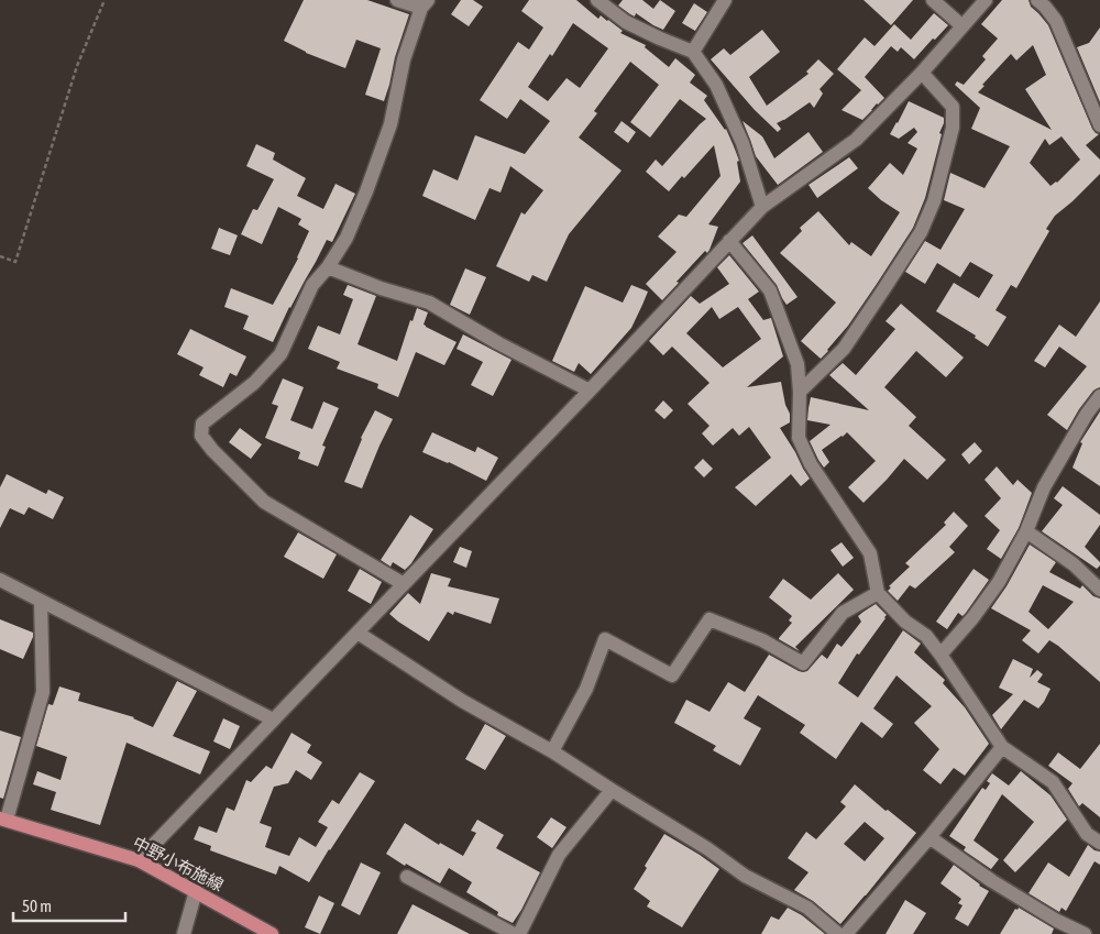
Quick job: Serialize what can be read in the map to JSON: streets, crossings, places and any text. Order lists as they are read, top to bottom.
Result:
{
  "streets": {
    "main road": ["中野小布施線"]
  },
  "scale_bar": "50 m"
}
